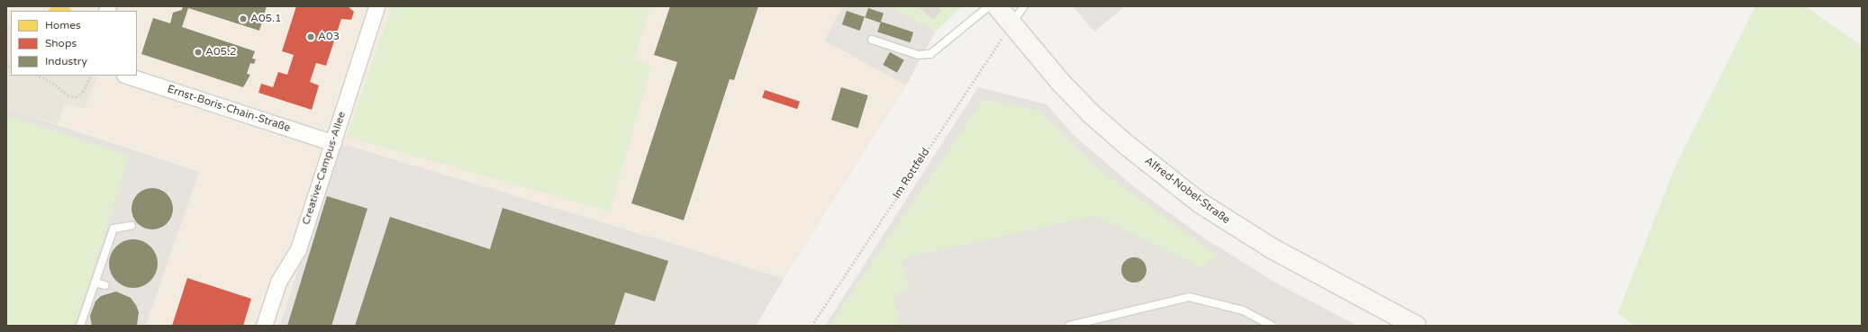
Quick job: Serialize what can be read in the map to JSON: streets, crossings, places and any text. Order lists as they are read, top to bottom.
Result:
{
  "streets": {
    "street": ["Ernst-Boris-Chain-Straße", "Creative-Campus-Allee", "Alfred-Nobel-Straße"],
    "path": ["Im Rottfeld"]
  },
  "crossings": [
    ["Ernst-Boris-Chain-Straße", "Creative-Campus-Allee"],
    ["Im Rottfeld", "Alfred-Nobel-Straße"]
  ],
  "places": ["A05.1", "A03", "A05.2"],
  "legend": ["Homes", "Shops", "Industry"]
}
